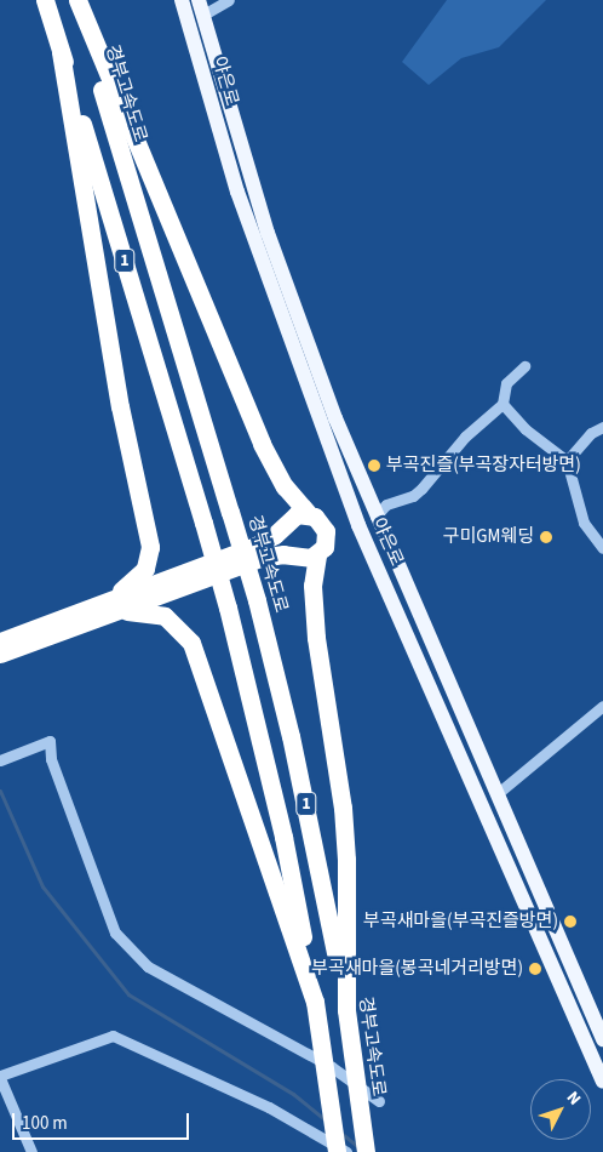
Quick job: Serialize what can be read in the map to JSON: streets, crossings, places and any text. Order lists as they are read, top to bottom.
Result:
{
  "streets": {
    "highway": ["경부고속도로", "1"],
    "main road": ["야은로"]
  },
  "places": [
    "부곡진즐(부곡장자터방면)",
    "구미GM웨딩",
    "부곡새마을(부곡진즐방면)",
    "부곡새마을(봉곡네거리방면)"
  ],
  "scale_bar": "100 m",
  "north": "top right"
}
